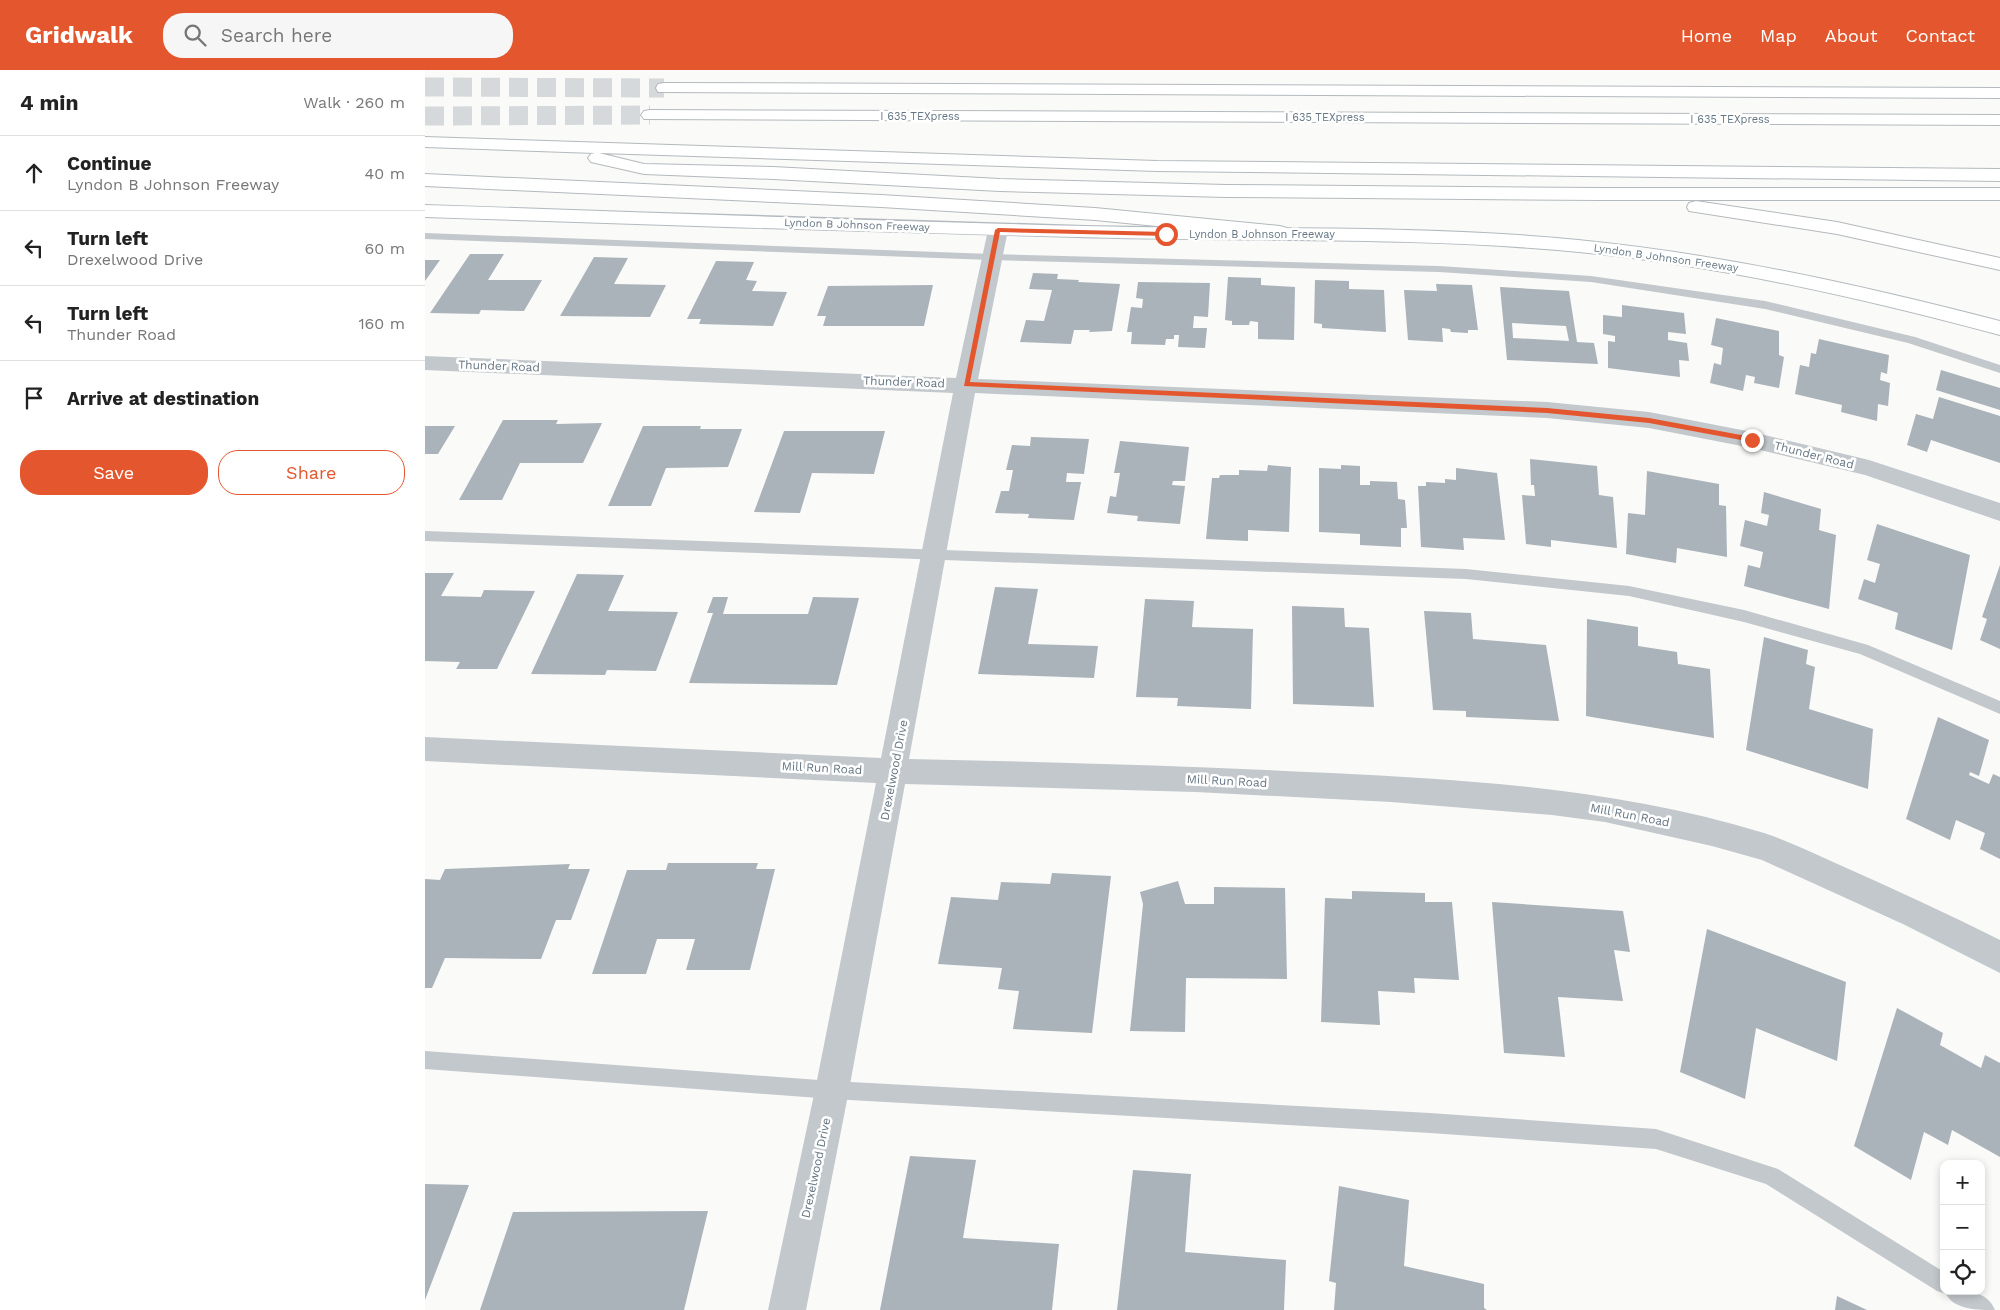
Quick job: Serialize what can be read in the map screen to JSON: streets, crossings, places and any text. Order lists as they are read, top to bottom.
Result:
{
  "streets": {
    "main road": ["I 635 TEXpress", "Lyndon B Johnson Freeway"],
    "street": ["Thunder Road", "Mill Run Road", "Drexelwood Drive"]
  },
  "crossings": [
    ["Lyndon B Johnson Freeway", "Drexelwood Drive"],
    ["Thunder Road", "Drexelwood Drive"],
    ["Mill Run Road", "Drexelwood Drive"]
  ],
  "page": {
    "header": "Gridwalk",
    "search": "Search here",
    "nav": [
      "Home",
      "Map",
      "About",
      "Contact"
    ],
    "heading": ["4 min", "Walk · 260 m"],
    "list": [
      ["Continue", "Lyndon B Johnson Freeway", "40 m"],
      ["Turn left", "Drexelwood Drive", "60 m"],
      ["Turn left", "Thunder Road", "160 m"],
      "Arrive at destination"
    ],
    "buttons": ["Save", "Share"],
    "map_buttons": ["+", "−"]
  }
}
